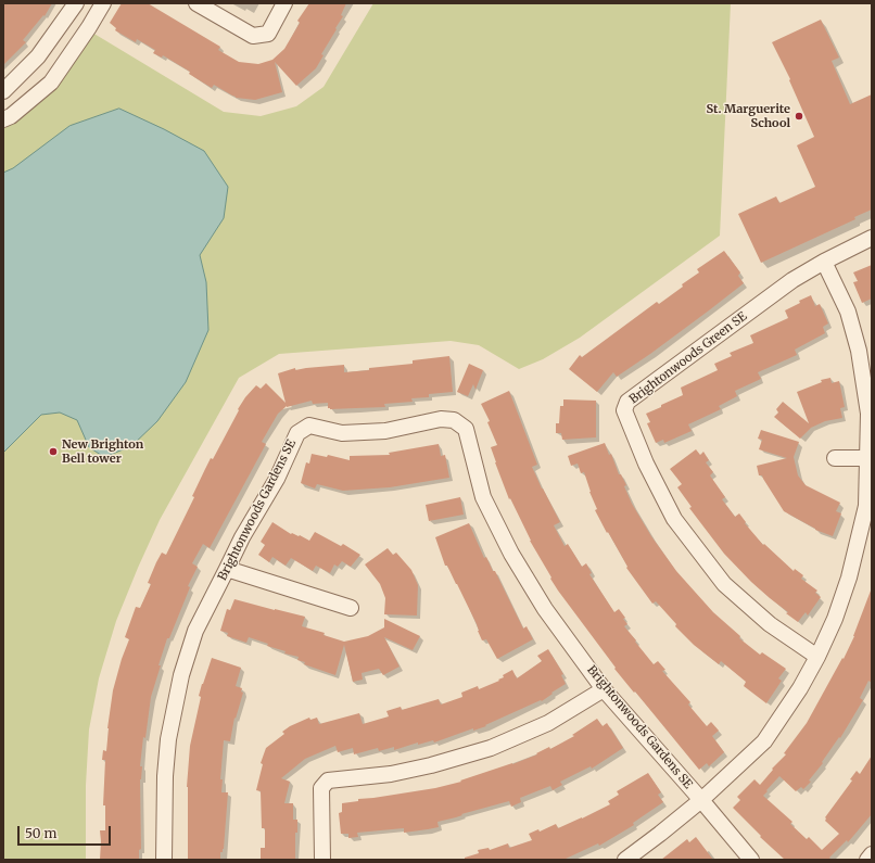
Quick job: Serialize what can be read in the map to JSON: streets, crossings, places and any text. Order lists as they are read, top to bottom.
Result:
{
  "streets": {
    "street": ["Brightonwoods Green SE", "Brightonwoods Gardens SE"]
  },
  "places": ["St. Marguerite School", "New Brighton Bell tower"],
  "scale_bar": "50 m"
}
